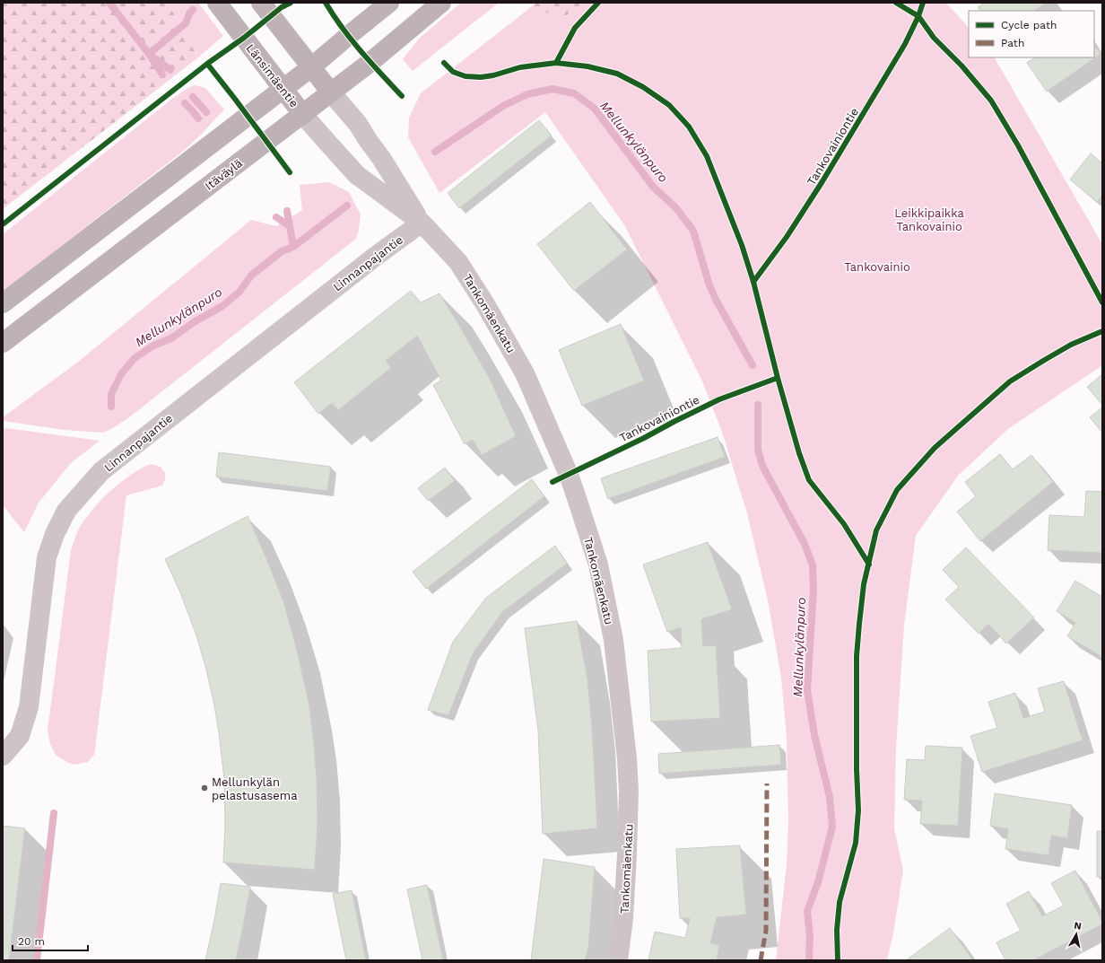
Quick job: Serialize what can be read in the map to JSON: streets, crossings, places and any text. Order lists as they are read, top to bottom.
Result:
{
  "streets": {
    "main road": ["Länsimäentie", "Itäväylä"],
    "street": ["Linnanpajantie", "Tankomäenkatu"],
    "cycle path": ["Tankovainiontie"]
  },
  "crossings": [
    ["Länsimäentie", "Itäväylä"],
    ["Länsimäentie", "Tankomäenkatu"],
    ["Itäväylä", "Tankomäenkatu"],
    ["Linnanpajantie", "Tankomäenkatu"]
  ],
  "water": ["Mellunkylänpuro"],
  "parks": ["Leikkipaikka Tankovainio", "Tankovainio"],
  "places": ["Mellunkylän pelastusasema"],
  "legend": ["Cycle path", "Path"],
  "scale_bar": "20 m",
  "north": "top"
}
